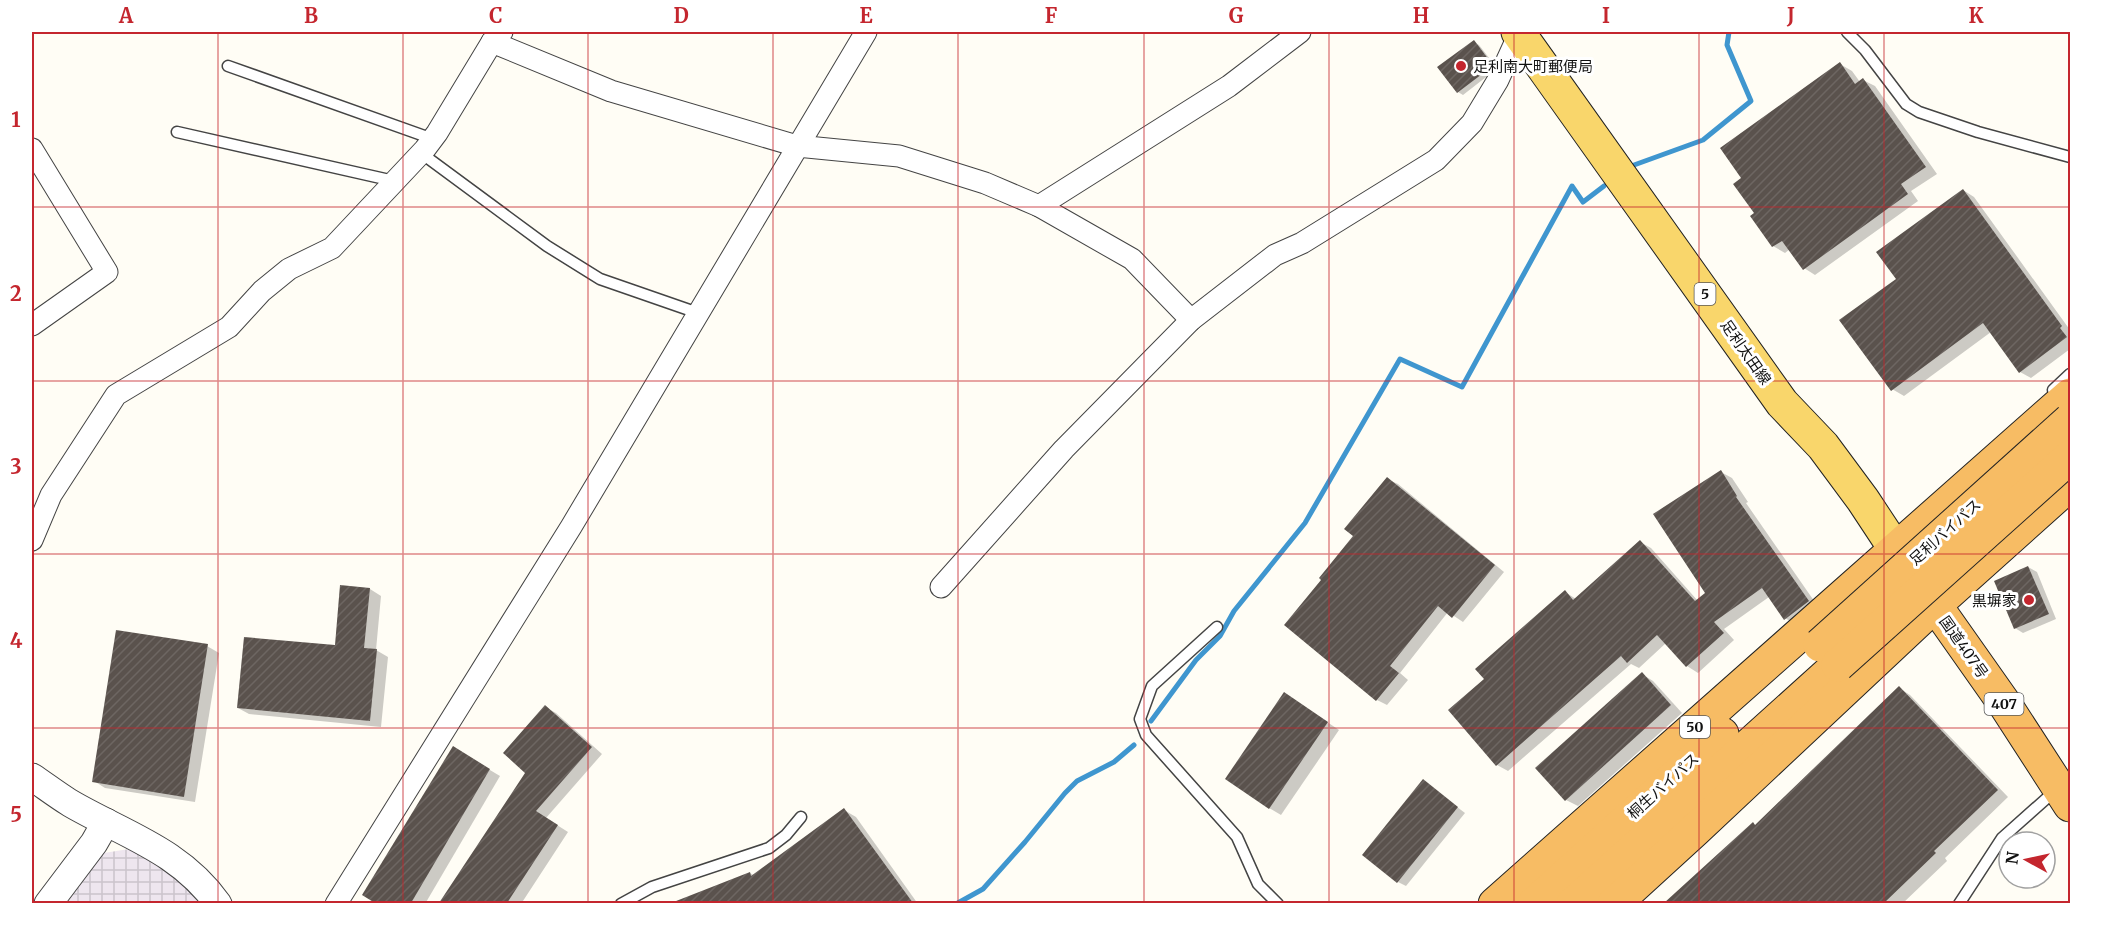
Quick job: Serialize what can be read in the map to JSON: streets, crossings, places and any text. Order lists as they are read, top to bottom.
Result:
{
  "streets": {
    "highway": [
      "足利バイパス",
      "国道407号",
      "407",
      "50",
      "桐生バイパス"
    ],
    "main road": ["5", "足利太田線"]
  },
  "crossings": [
    ["足利太田線", "国道407号"],
    ["足利太田線", "50"],
    ["足利バイパス", "50"],
    ["足利バイパス", "桐生バイパス"],
    ["国道407号", "50"]
  ],
  "places": ["足利南大町郵便局", "黒塀家"],
  "north": "left",
  "grid": {
    "columns": [
      "A",
      "B",
      "C",
      "D",
      "E",
      "F",
      "G",
      "H",
      "I",
      "J",
      "K"
    ],
    "rows": [
      "1",
      "2",
      "3",
      "4",
      "5"
    ]
  }
}
